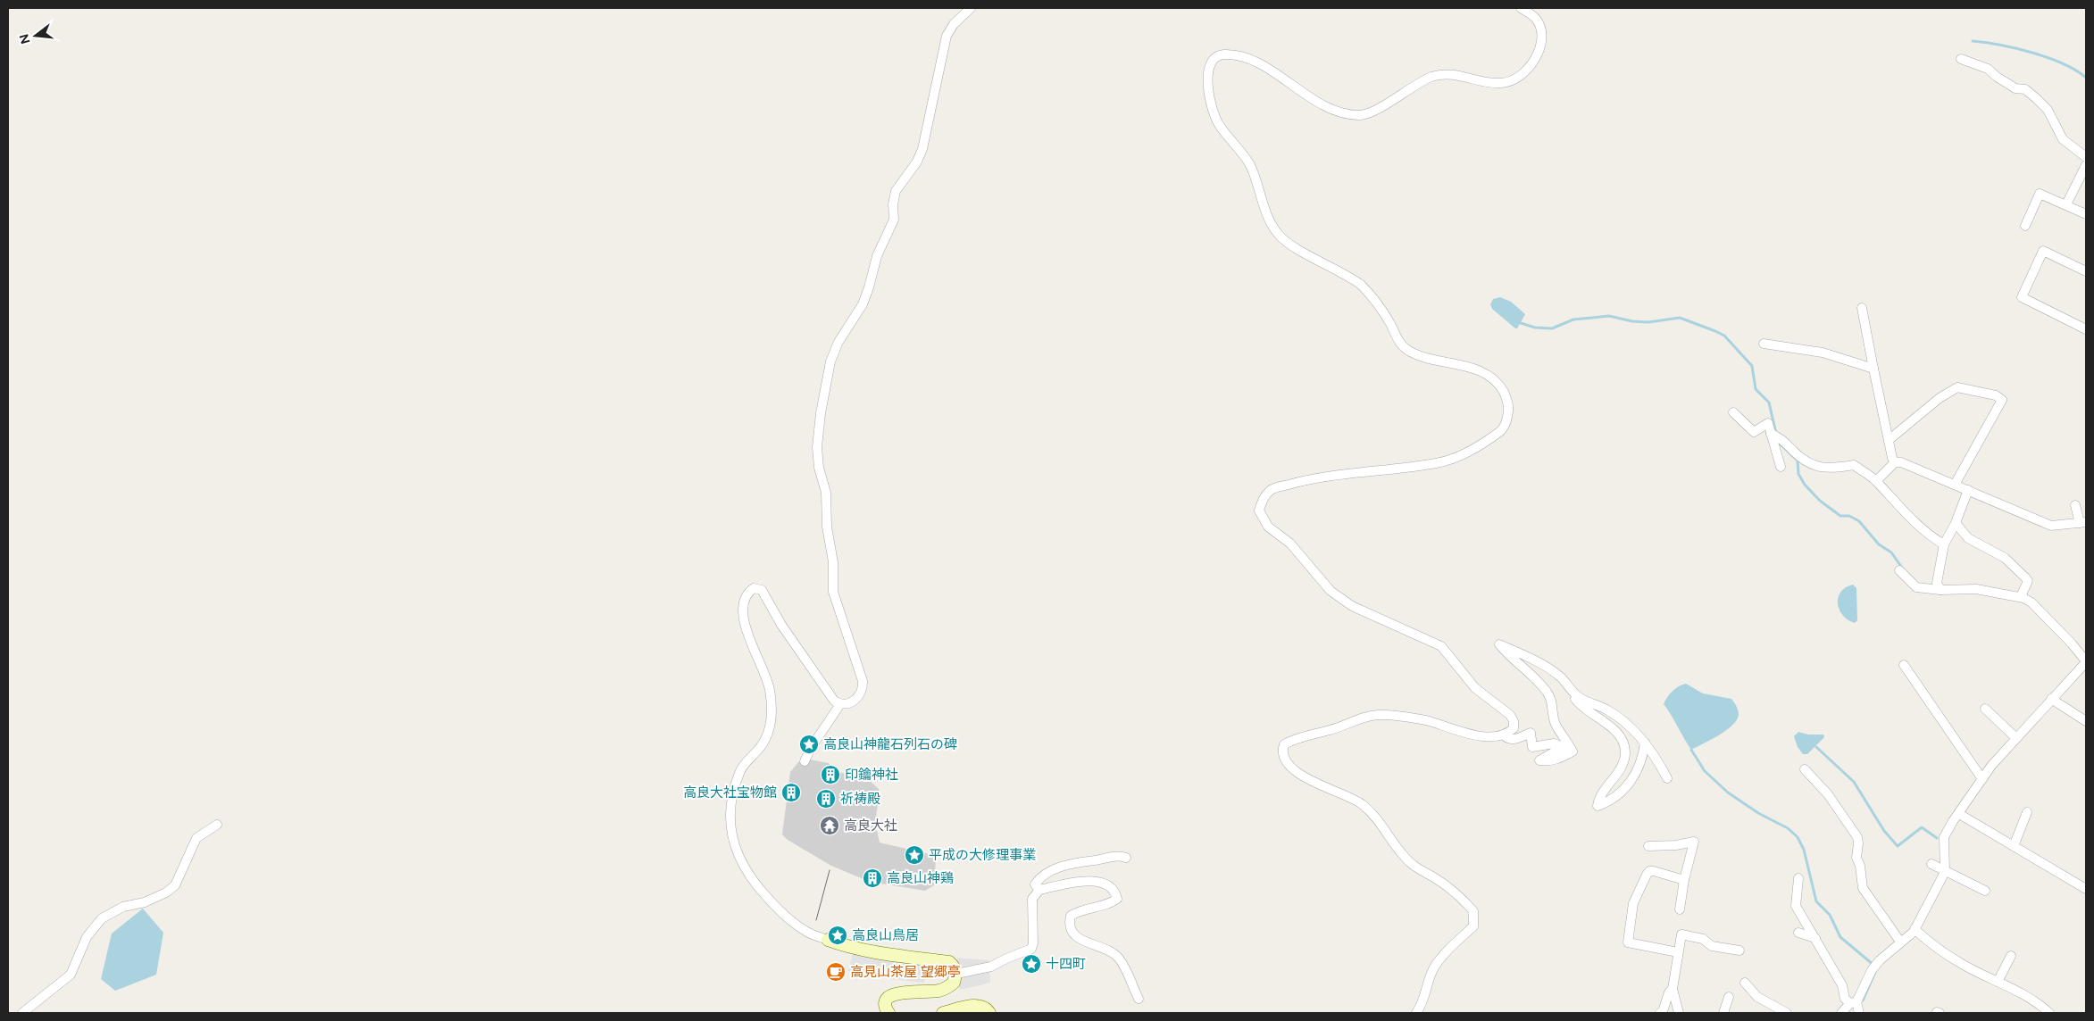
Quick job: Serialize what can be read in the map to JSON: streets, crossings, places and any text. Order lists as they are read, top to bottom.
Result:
{
  "places": {
    "place": [
      "高良山神龍石列石の碑",
      "平成の大修理事業",
      "高良山鳥居",
      "十四町"
    ],
    "building": [
      "印鑰神社",
      "高良大社宝物館",
      "祈祷殿",
      "高良山神鶏"
    ],
    "temple": ["高良大社"],
    "cafe": ["高見山茶屋 望郷亭"]
  },
  "north": "left"
}
